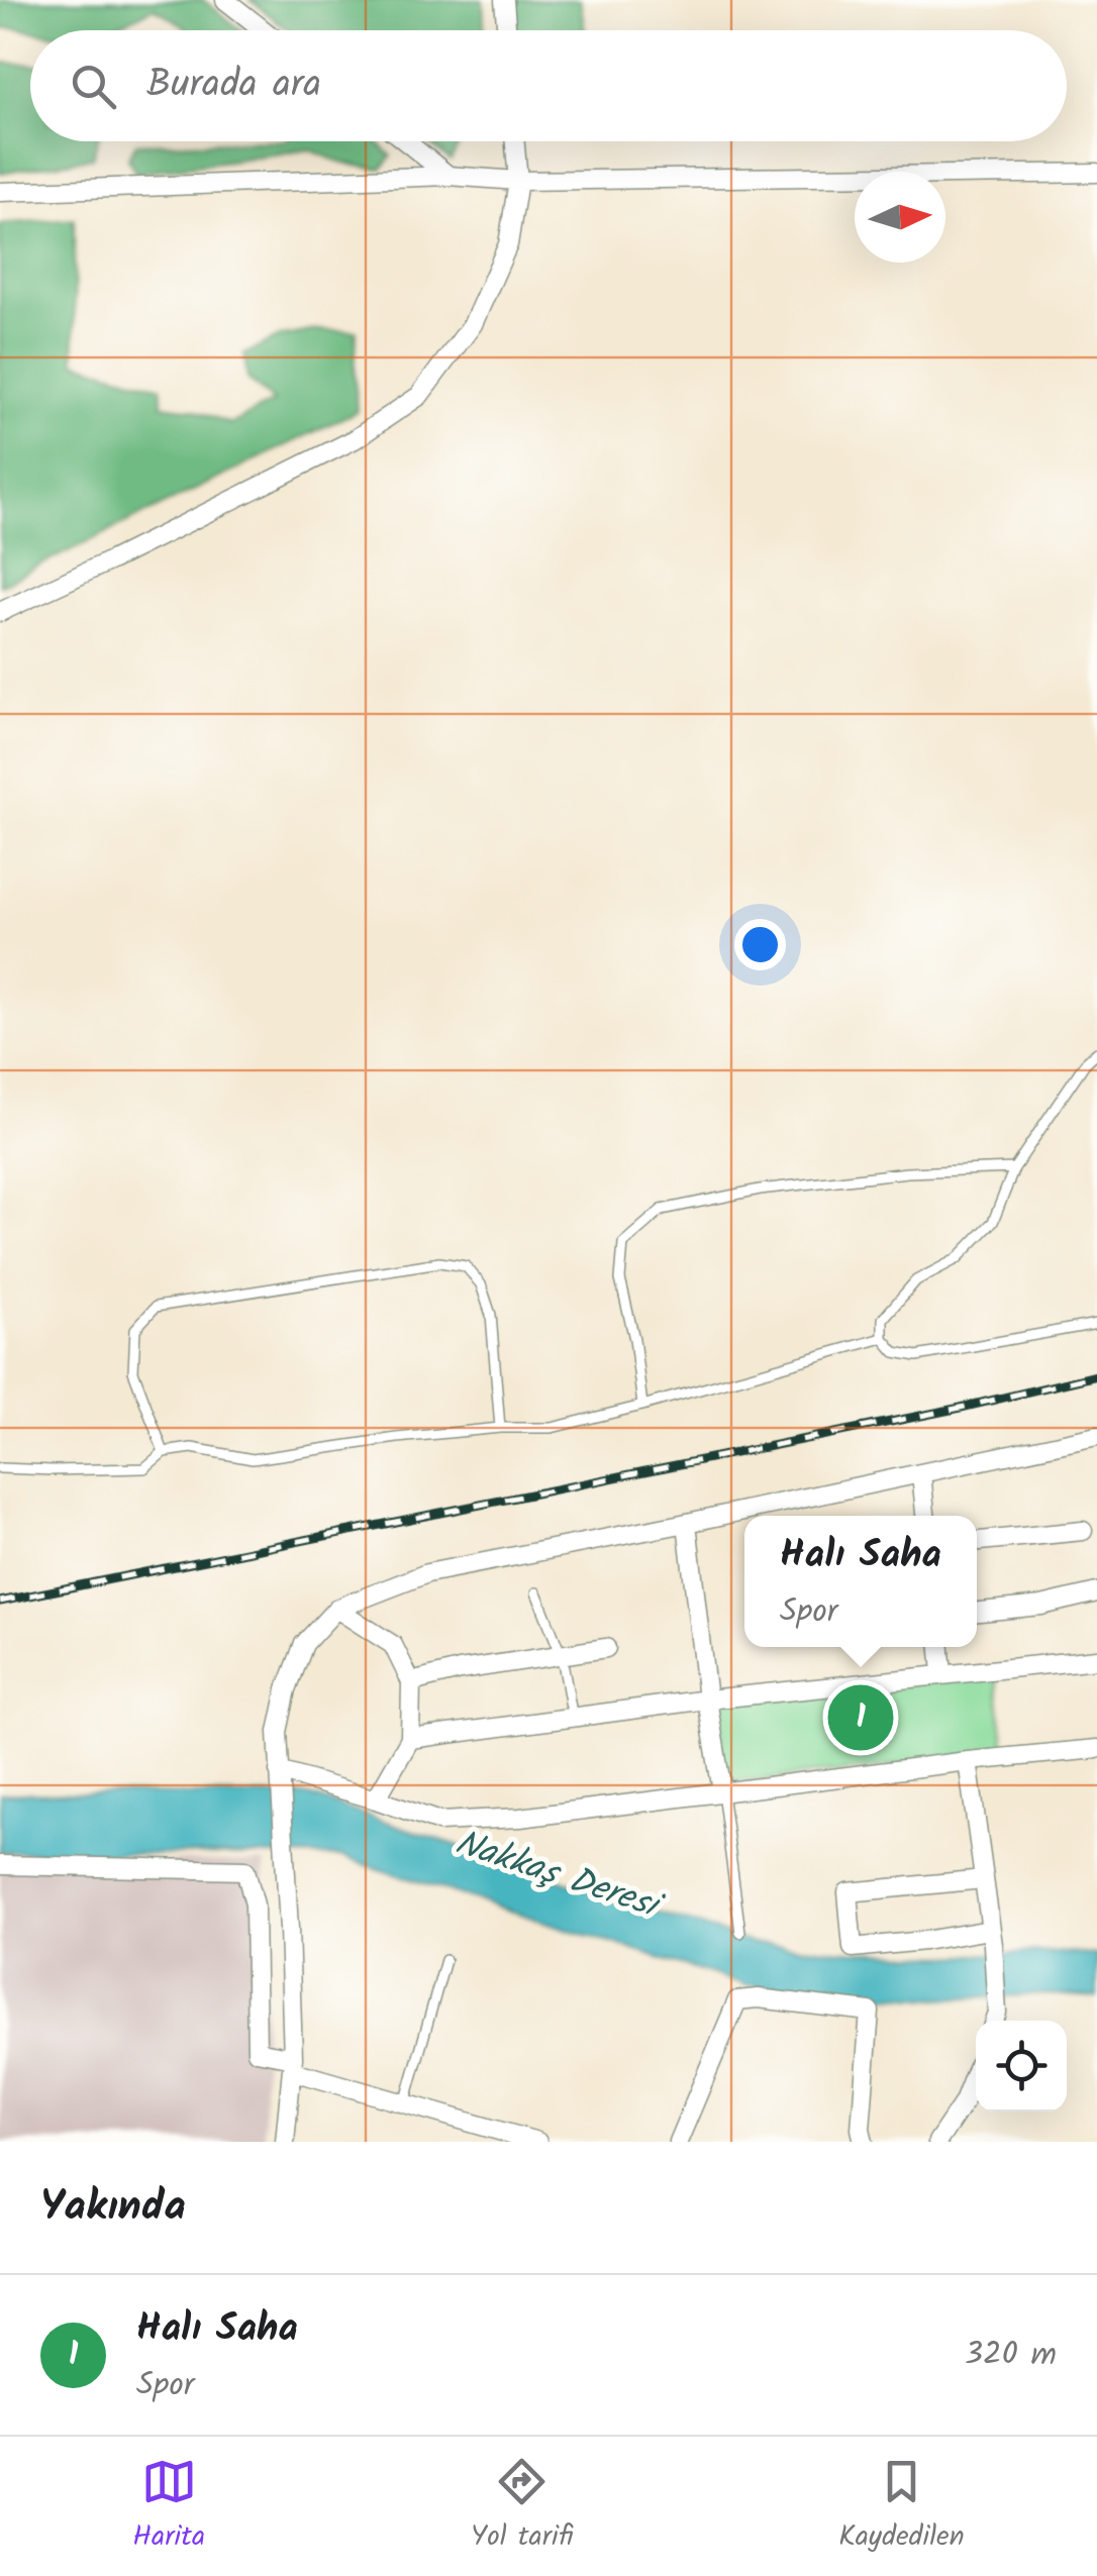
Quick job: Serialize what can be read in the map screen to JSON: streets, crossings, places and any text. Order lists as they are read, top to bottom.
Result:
{
  "water": ["Nakkaş Deresi"],
  "north": "right",
  "page": {
    "search": "Burada ara",
    "popup": ["Halı Saha", "Spor"],
    "pins": "1",
    "heading": "Yakında",
    "list": [
      {
        "mark": "1",
        "name": "Halı Saha",
        "note": "Spor",
        "value": "320 m"
      }
    ],
    "nav": ["Harita", "Yol tarifi", "Kaydedilen"]
  }
}
